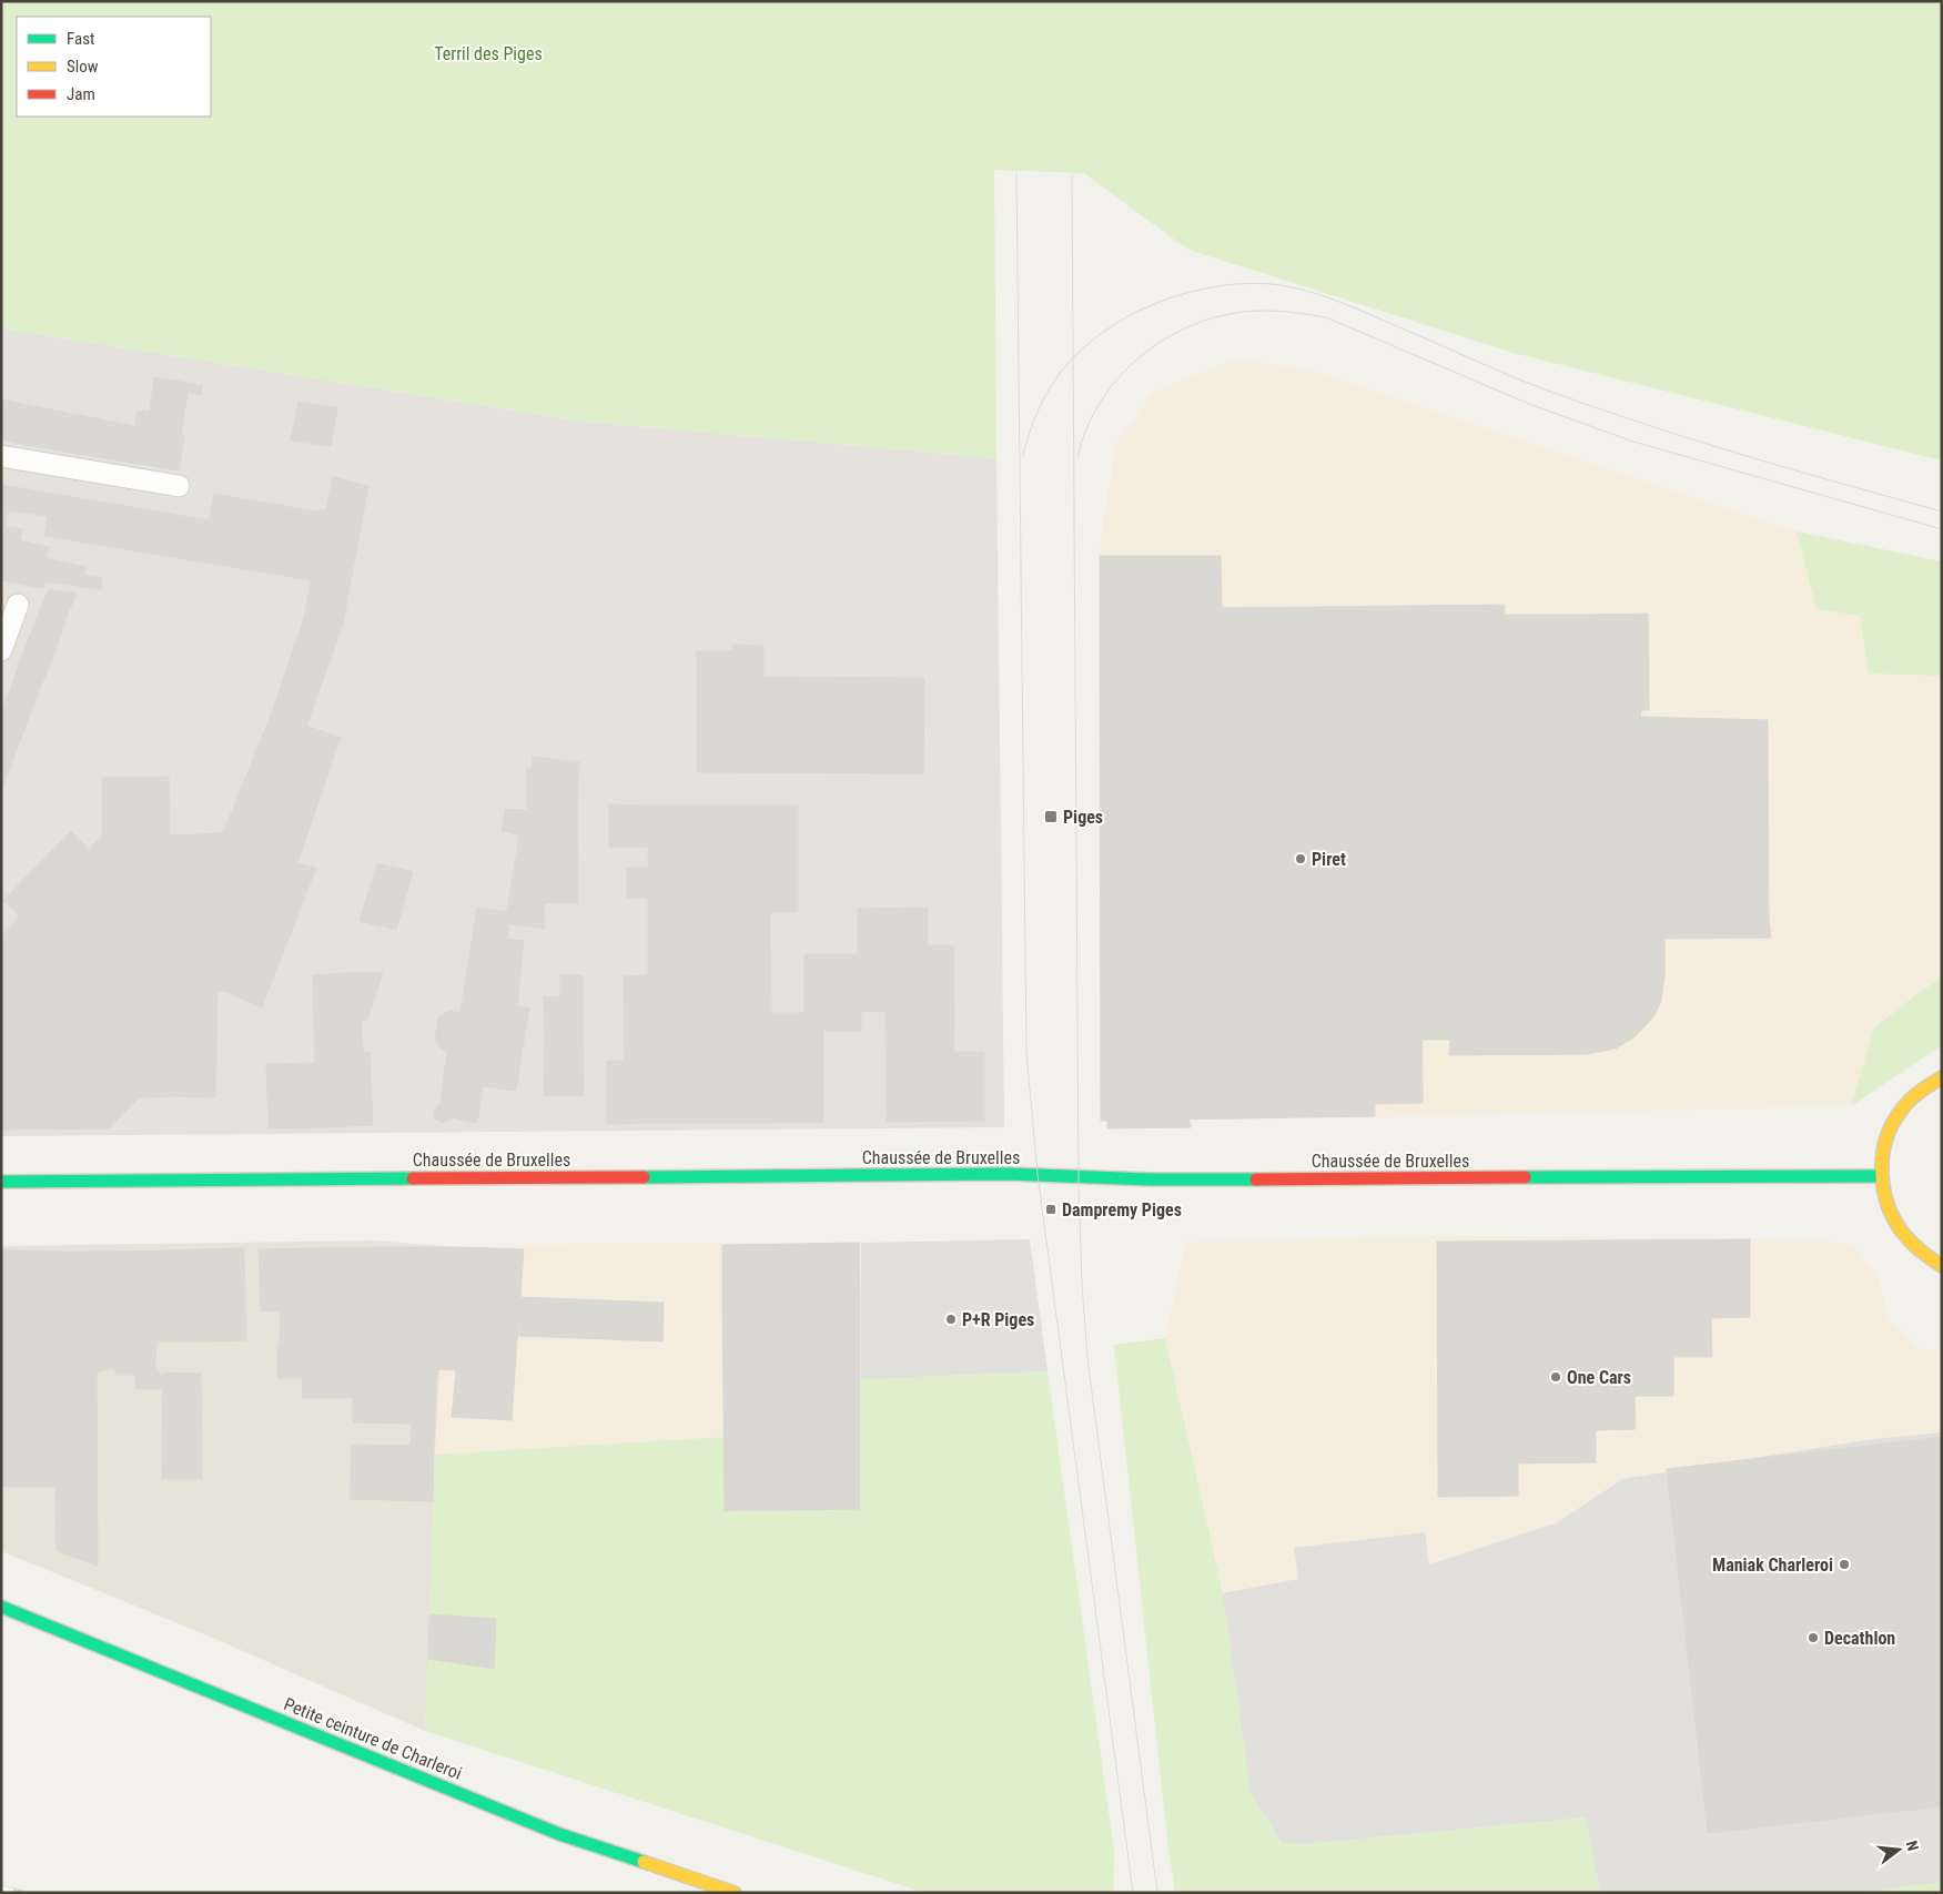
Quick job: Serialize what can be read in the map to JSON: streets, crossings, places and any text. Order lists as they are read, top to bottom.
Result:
{
  "streets": {
    "main road": ["Chaussée de Bruxelles", "Petite ceinture de Charleroi"]
  },
  "parks": ["Terril des Piges"],
  "places": {
    "transit": ["Piges", "Dampremy Piges"],
    "other": [
      "Piret",
      "P+R Piges",
      "One Cars",
      "Maniak Charleroi",
      "Decathlon"
    ]
  },
  "legend": ["Fast", "Slow", "Jam"],
  "north": "right"
}
